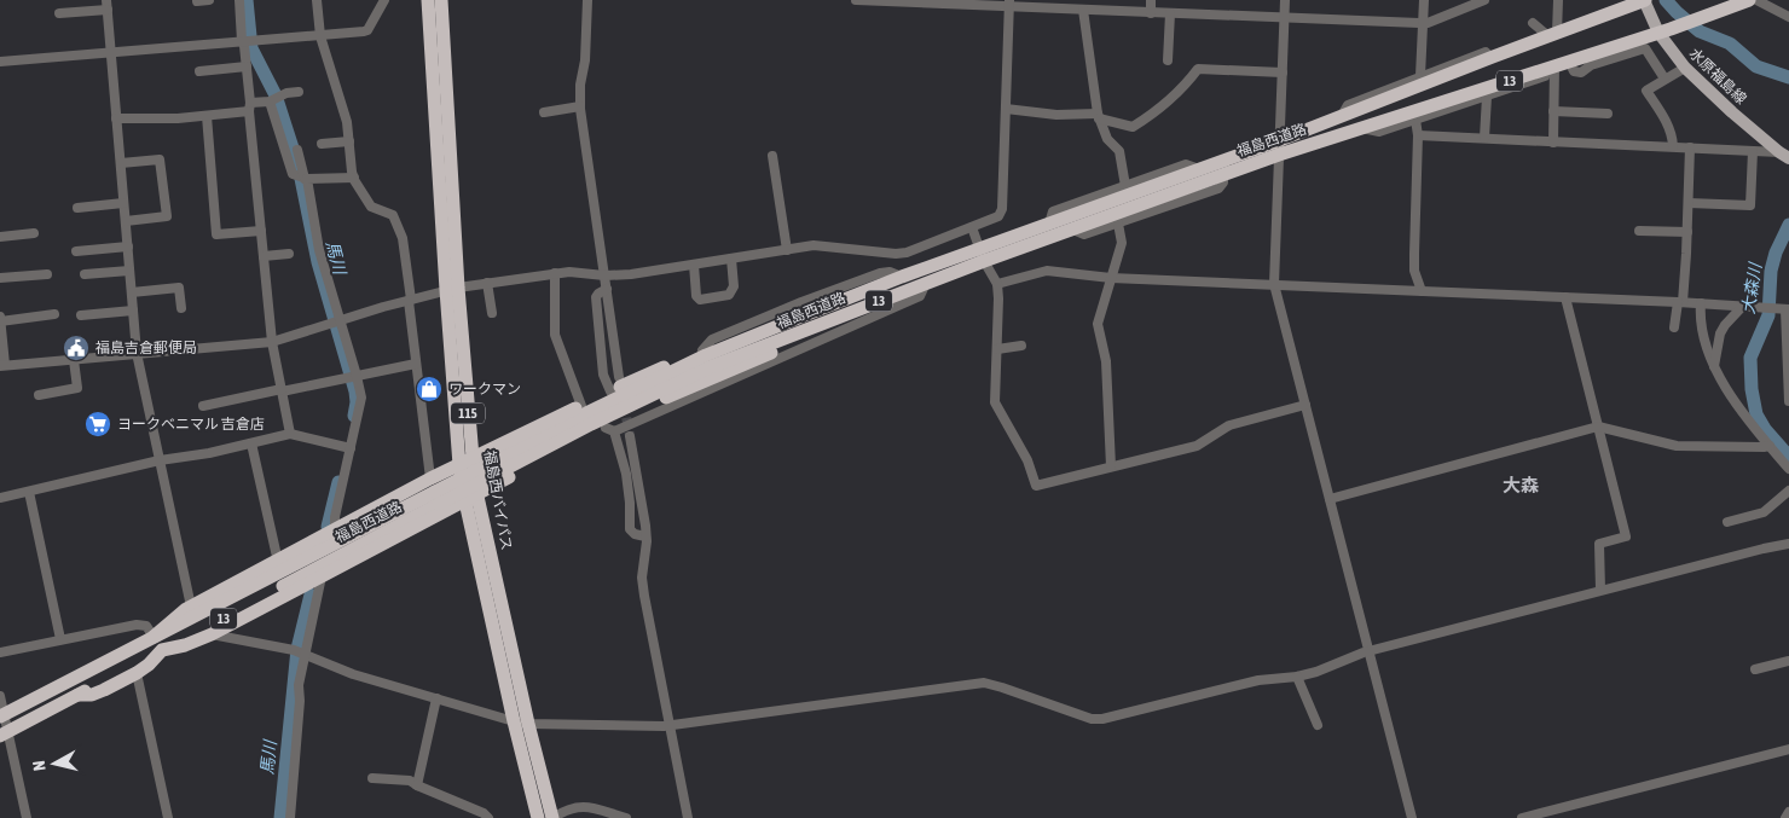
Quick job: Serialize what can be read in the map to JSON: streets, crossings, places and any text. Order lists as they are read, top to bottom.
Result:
{
  "streets": {
    "highway": [
      "13",
      "福島西道路",
      "115",
      "福島西バイパス"
    ],
    "main road": ["水原福島線"]
  },
  "crossings": [
    ["水原福島線", "福島西道路"]
  ],
  "districts": ["大森"],
  "water": ["馬川", "大森川"],
  "places": {
    "public building": ["福島吉倉郵便局"],
    "shop": ["ワークマン"],
    "supermarket": ["ヨークベニマル 吉倉店"]
  },
  "north": "left"
}
